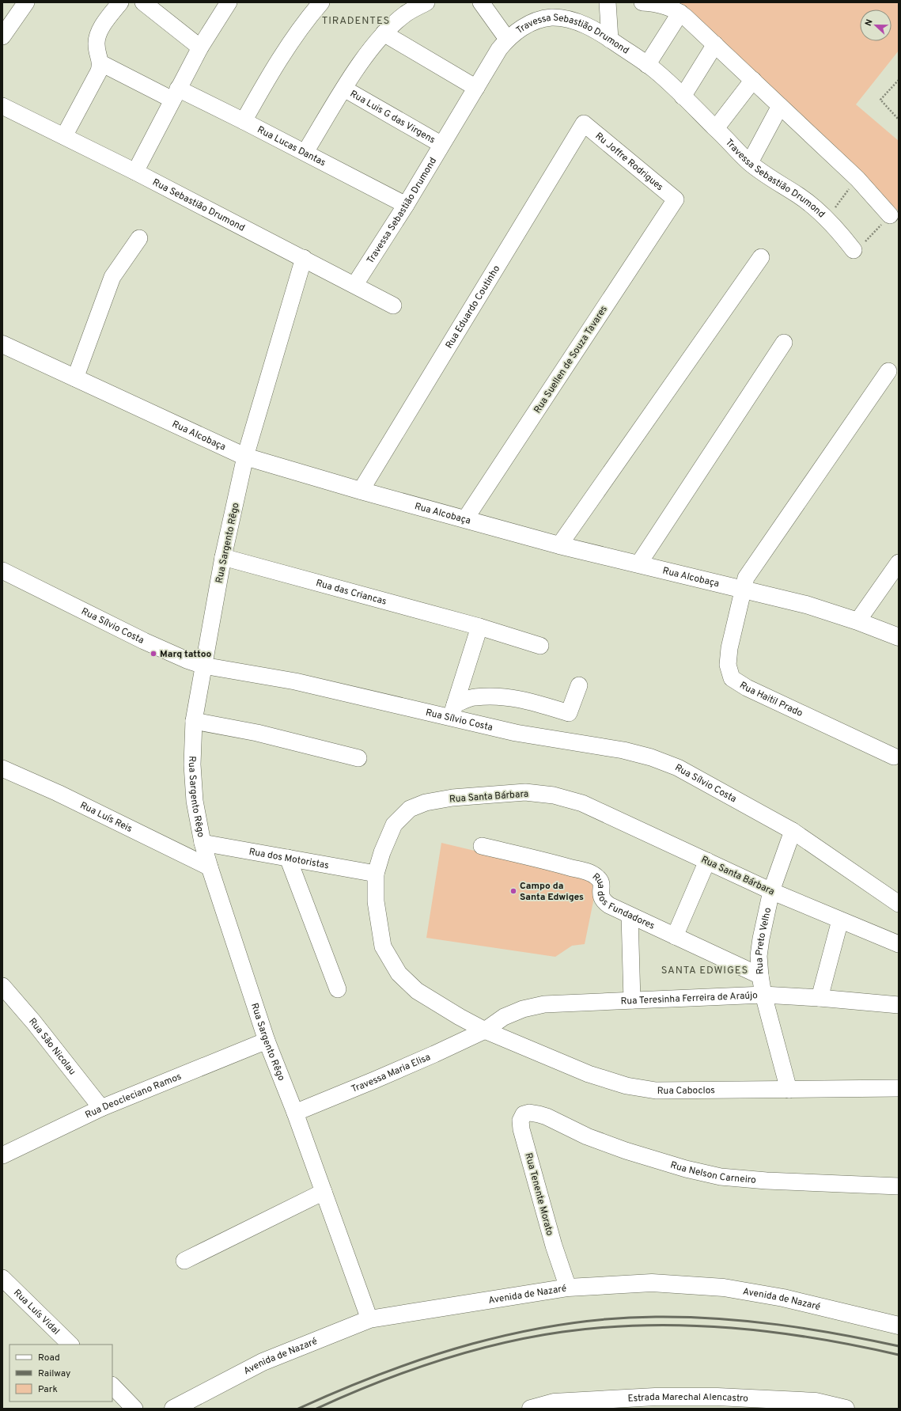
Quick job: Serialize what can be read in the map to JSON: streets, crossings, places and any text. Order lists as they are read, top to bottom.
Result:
{
  "streets": {
    "main road": ["Rua Alcobaça", "Avenida de Nazaré", "Estrada Marechal Alencastro"],
    "street": [
      "Travessa Sebastião Drumond",
      "Rua Luis G das Virgens",
      "Rua Lucas Dantas",
      "Ru Joffre Rodrigues",
      "Rua Sebastião Drumond",
      "Rua Eduardo Coutinho",
      "Rua Suellen de Souza Tavares",
      "Rua Sargento Rêgo",
      "Rua das Criancas",
      "Rua Sílvio Costa",
      "Rua Haitil Prado",
      "Rua Santa Bárbara",
      "Rua Luís Reis",
      "Rua dos Motoristas",
      "Rua dos Fundadores",
      "Rua Preto Velho",
      "Rua Teresinha Ferreira de Araújo",
      "Rua São Nicolau",
      "Travessa Maria Elisa",
      "Rua Caboclos",
      "Rua Deocleciano Ramos",
      "Rua Nelson Carneiro",
      "Rua Tenente Morato",
      "Rua Luís Vidal"
    ]
  },
  "crossings": [
    ["Travessa Sebastião Drumond", "Rua Luis G das Virgens"],
    ["Travessa Sebastião Drumond", "Rua Lucas Dantas"],
    ["Travessa Sebastião Drumond", "Rua Sebastião Drumond"],
    ["Ru Joffre Rodrigues", "Rua Eduardo Coutinho"],
    ["Ru Joffre Rodrigues", "Rua Suellen de Souza Tavares"],
    ["Rua Sebastião Drumond", "Rua Sargento Rêgo"],
    ["Rua Eduardo Coutinho", "Rua Alcobaça"],
    ["Rua Suellen de Souza Tavares", "Rua Alcobaça"],
    ["Rua Alcobaça", "Rua Sargento Rêgo"],
    ["Rua Alcobaça", "Rua Haitil Prado"],
    ["Rua Sargento Rêgo", "Rua das Criancas"],
    ["Rua Sargento Rêgo", "Rua Sílvio Costa"],
    ["Rua Sargento Rêgo", "Rua Luís Reis"],
    ["Rua Sargento Rêgo", "Rua dos Motoristas"],
    ["Rua Sargento Rêgo", "Travessa Maria Elisa"],
    ["Rua Sargento Rêgo", "Rua Deocleciano Ramos"],
    ["Rua Sargento Rêgo", "Avenida de Nazaré"],
    ["Rua Sílvio Costa", "Rua Preto Velho"],
    ["Rua Santa Bárbara", "Rua dos Motoristas"],
    ["Rua Santa Bárbara", "Rua Preto Velho"],
    ["Rua Santa Bárbara", "Rua Teresinha Ferreira de Araújo"],
    ["Rua Santa Bárbara", "Travessa Maria Elisa"],
    ["Rua Santa Bárbara", "Rua Caboclos"],
    ["Rua dos Fundadores", "Rua Preto Velho"],
    ["Rua Preto Velho", "Rua Teresinha Ferreira de Araújo"],
    ["Rua Preto Velho", "Rua Caboclos"],
    ["Rua Teresinha Ferreira de Araújo", "Travessa Maria Elisa"],
    ["Rua Teresinha Ferreira de Araújo", "Rua Caboclos"],
    ["Rua São Nicolau", "Rua Deocleciano Ramos"],
    ["Travessa Maria Elisa", "Rua Caboclos"],
    ["Rua Nelson Carneiro", "Rua Tenente Morato"],
    ["Rua Tenente Morato", "Avenida de Nazaré"]
  ],
  "districts": ["TIRADENTES", "SANTA EDWIGES"],
  "places": ["Marq tattoo", "Campo da Santa Edwiges"],
  "legend": ["Road", "Railway", "Park"],
  "north": "left"
}
